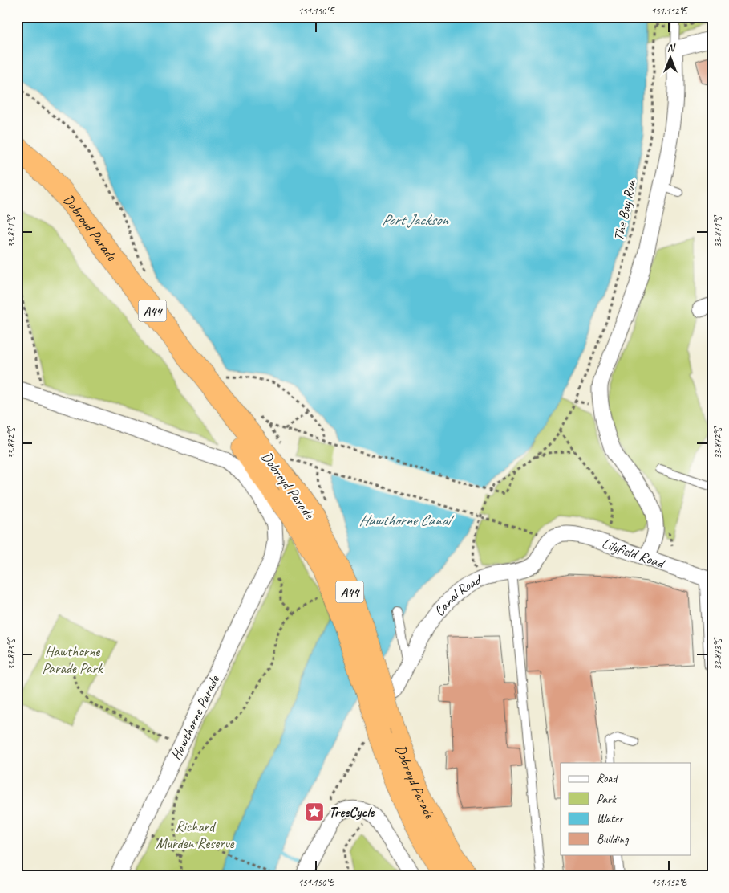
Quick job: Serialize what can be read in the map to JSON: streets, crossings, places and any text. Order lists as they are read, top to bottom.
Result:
{
  "streets": {
    "highway": ["Dobroyd Parade", "A44"],
    "street": ["Lilyfield Road", "Canal Road", "Hawthorne Parade"],
    "path": ["The Bay Run"]
  },
  "crossings": [
    ["Dobroyd Parade", "Hawthorne Parade"],
    ["Lilyfield Road", "Canal Road"]
  ],
  "water": ["Port Jackson", "Hawthorne Canal"],
  "parks": ["Hawthorne Parade Park", "Richard Murden Reserve"],
  "places": {
    "place": ["TreeCycle"]
  },
  "legend": [
    "Road",
    "Park",
    "Water",
    "Building"
  ],
  "north": "top",
  "coordinates": [
    "151.150°E",
    "151.152°E",
    "33.871°S",
    "33.872°S",
    "33.873°S"
  ]
}
